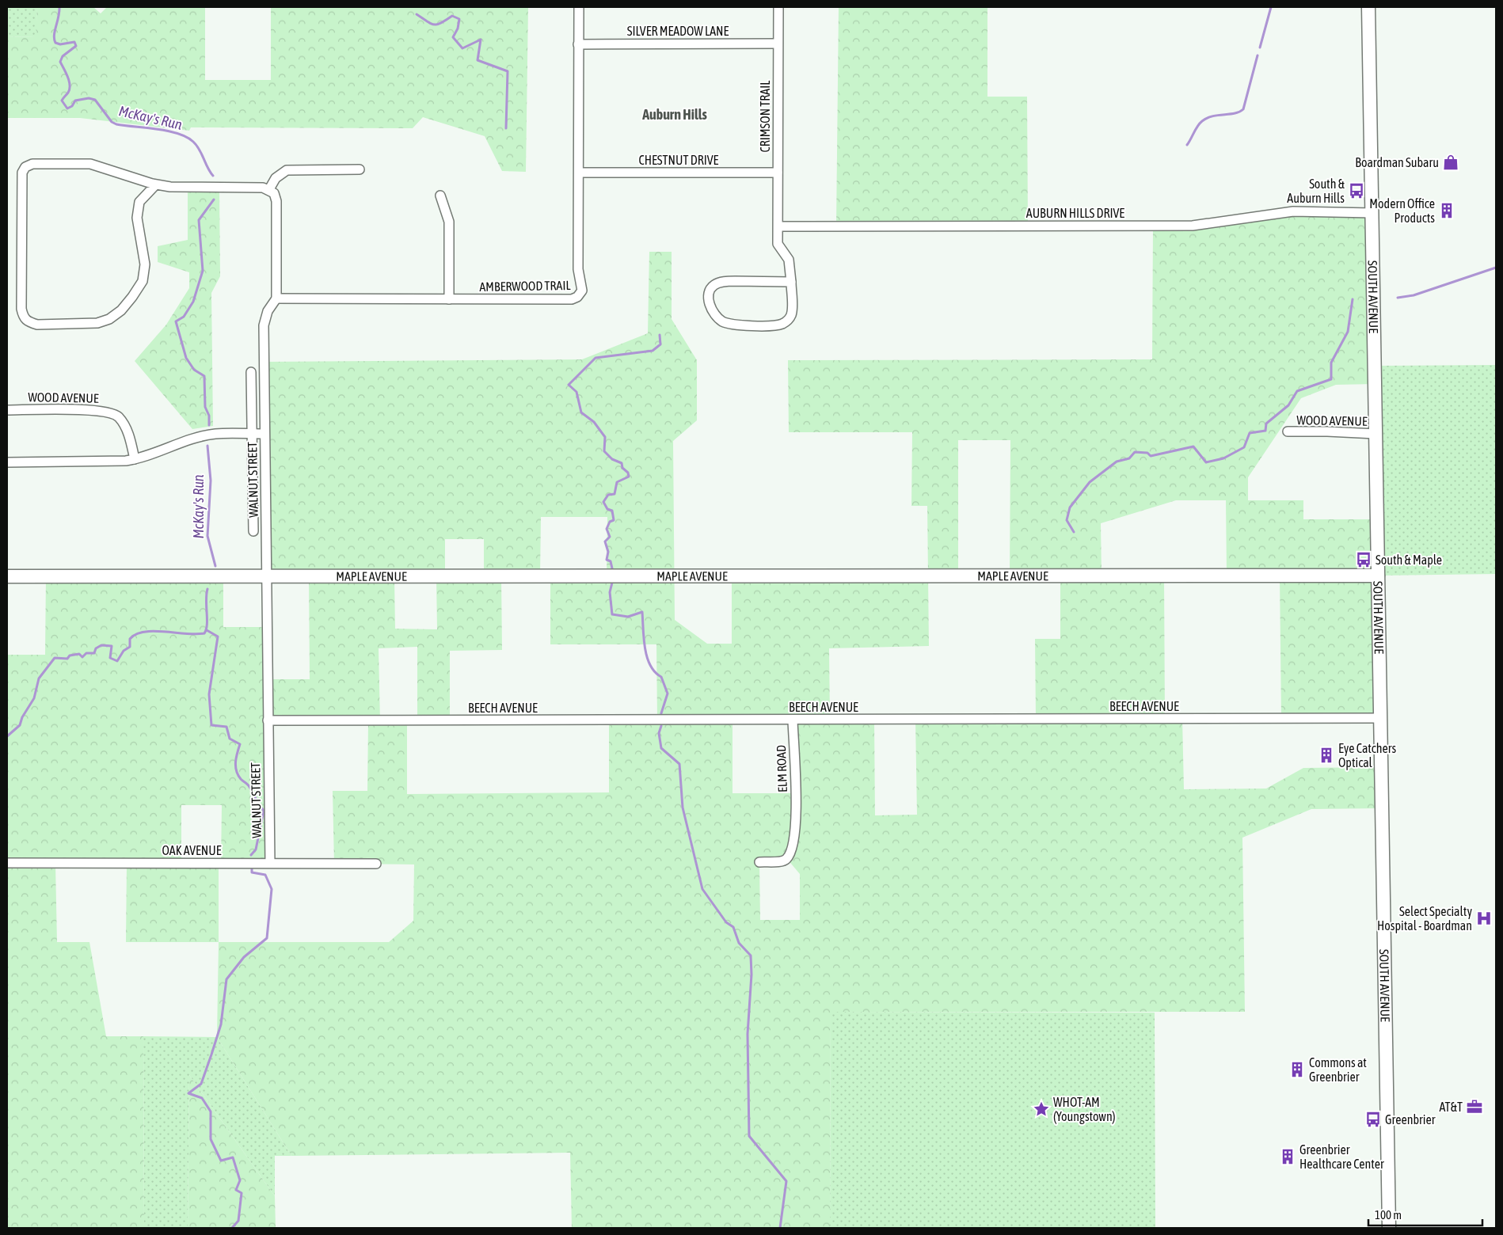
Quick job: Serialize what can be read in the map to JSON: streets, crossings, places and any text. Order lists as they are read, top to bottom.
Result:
{
  "streets": {
    "street": [
      "SILVER MEADOW LANE",
      "CRIMSON TRAIL",
      "CHESTNUT DRIVE",
      "AUBURN HILLS DRIVE",
      "AMBERWOOD TRAIL",
      "SOUTH AVENUE",
      "WOOD AVENUE",
      "WALNUT STREET",
      "MAPLE AVENUE",
      "BEECH AVENUE",
      "ELM ROAD",
      "OAK AVENUE"
    ]
  },
  "crossings": [
    ["SILVER MEADOW LANE", "CRIMSON TRAIL"],
    ["SILVER MEADOW LANE", "AMBERWOOD TRAIL"],
    ["CRIMSON TRAIL", "CHESTNUT DRIVE"],
    ["CRIMSON TRAIL", "AUBURN HILLS DRIVE"],
    ["CHESTNUT DRIVE", "AMBERWOOD TRAIL"],
    ["AUBURN HILLS DRIVE", "SOUTH AVENUE"],
    ["AMBERWOOD TRAIL", "WALNUT STREET"],
    ["SOUTH AVENUE", "WOOD AVENUE"],
    ["SOUTH AVENUE", "MAPLE AVENUE"],
    ["SOUTH AVENUE", "BEECH AVENUE"],
    ["WALNUT STREET", "MAPLE AVENUE"],
    ["WALNUT STREET", "BEECH AVENUE"],
    ["WALNUT STREET", "OAK AVENUE"],
    ["BEECH AVENUE", "ELM ROAD"]
  ],
  "districts": ["Auburn Hills"],
  "water": ["McKay's Run"],
  "places": {
    "shop": ["Boardman Subaru"],
    "bus stop": ["South & Auburn Hills", "South & Maple", "Greenbrier"],
    "building": [
      "Modern Office Products",
      "Eye Catchers Optical",
      "Commons at Greenbrier",
      "Greenbrier Healthcare Center"
    ],
    "hospital": ["Select Specialty Hospital - Boardman"],
    "office": ["AT&T"],
    "place": ["WHOT-AM (Youngstown)"]
  },
  "scale_bar": "100 m"
}
